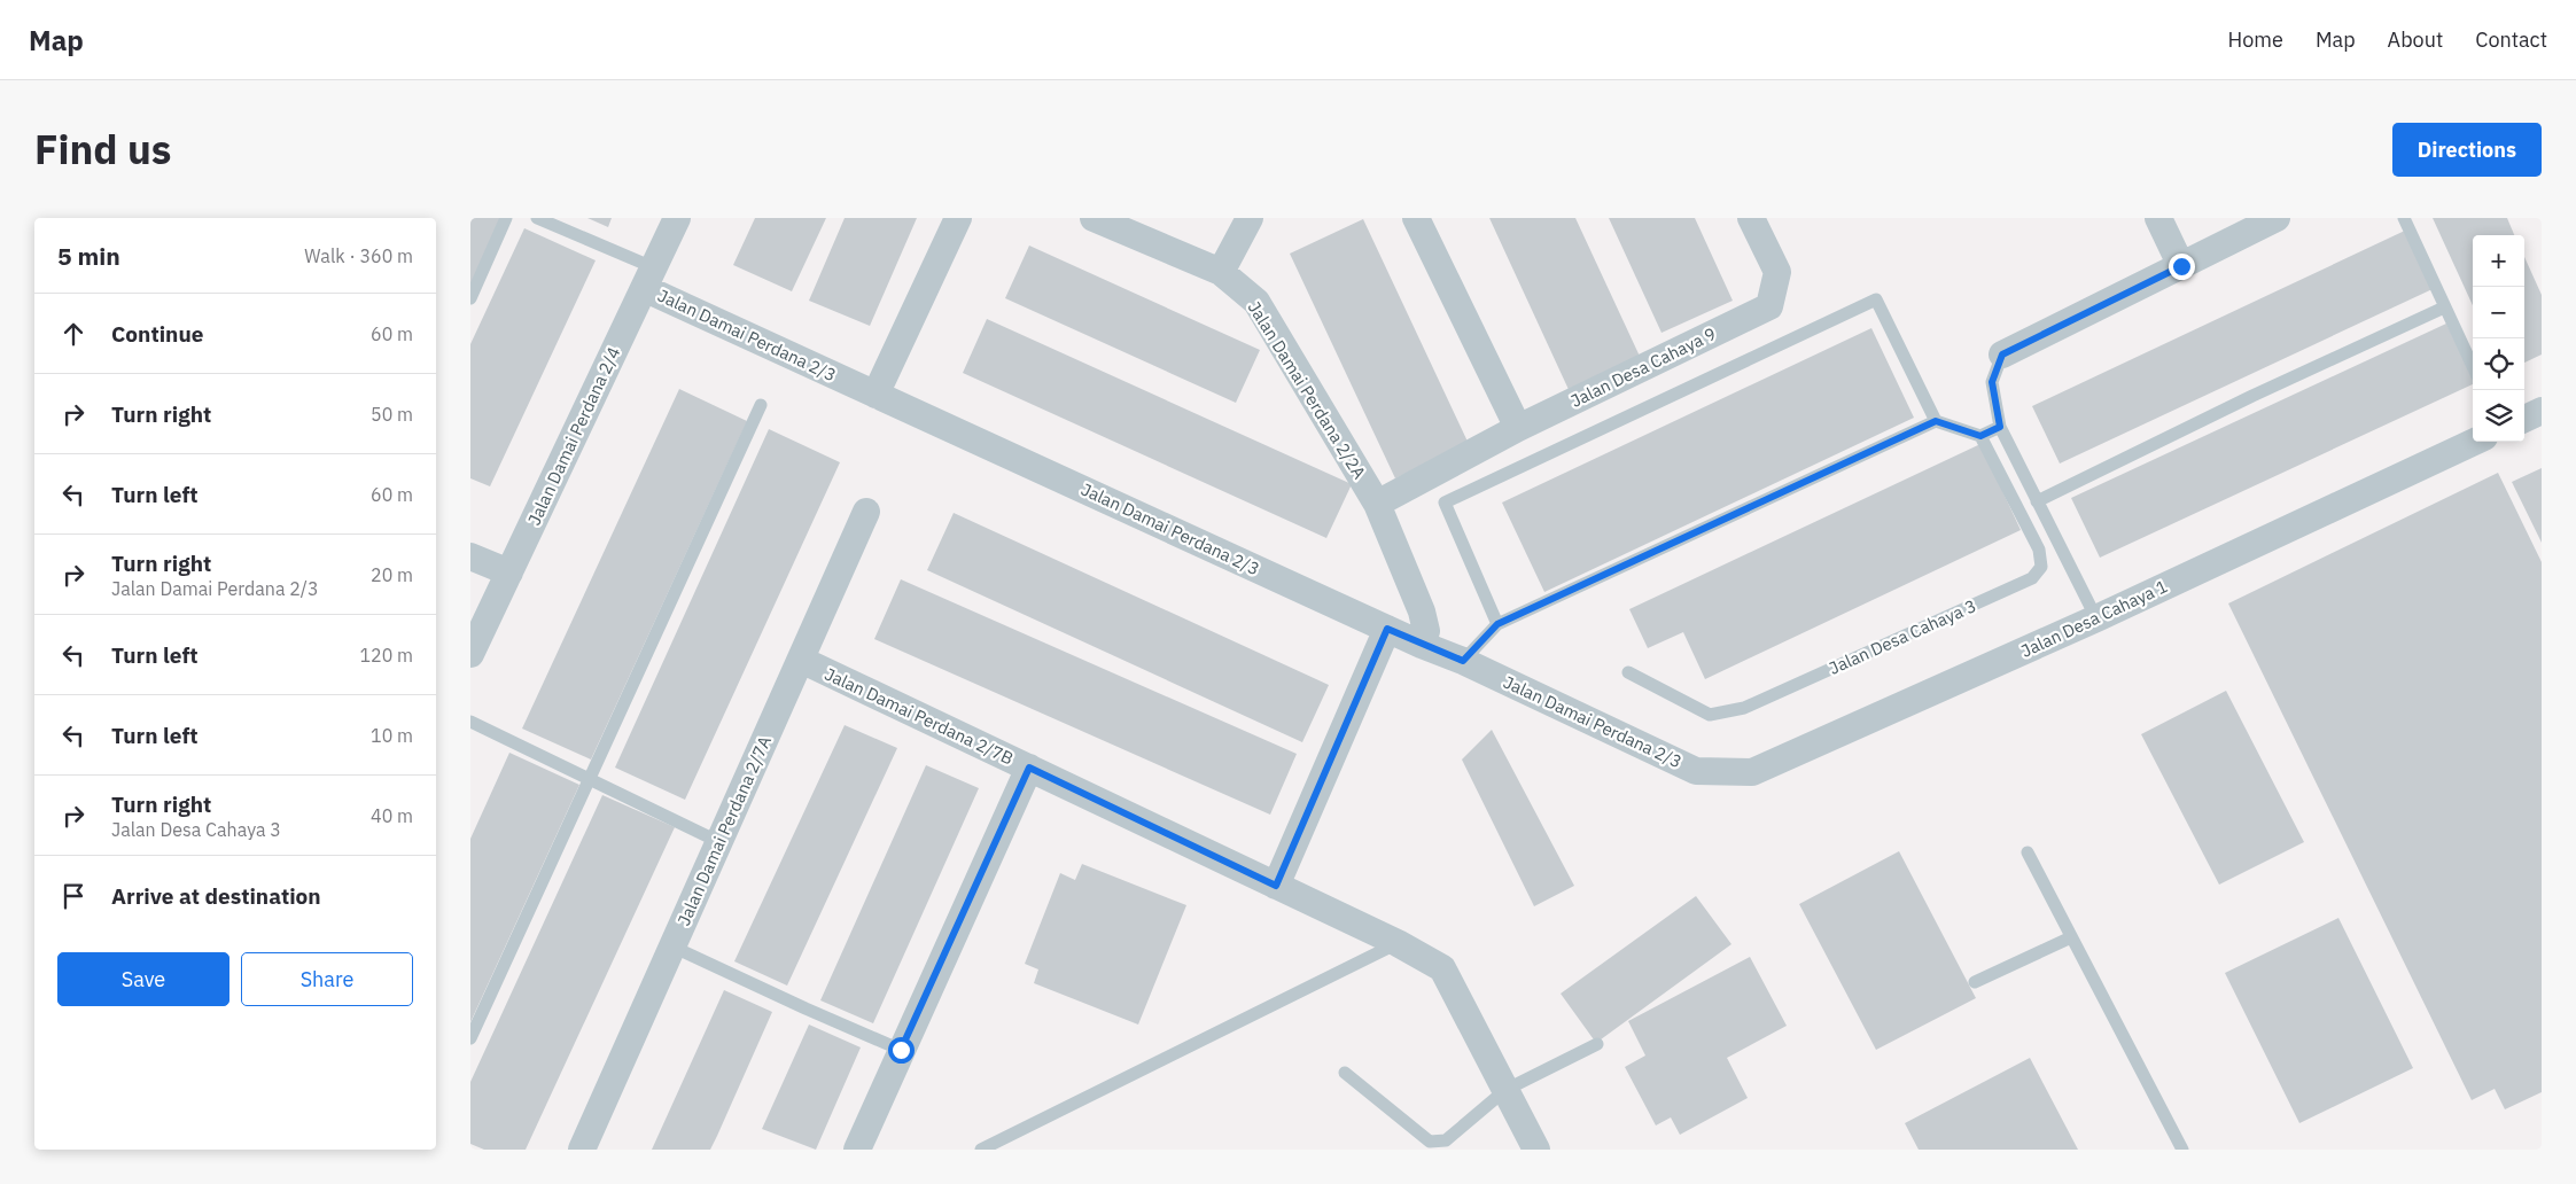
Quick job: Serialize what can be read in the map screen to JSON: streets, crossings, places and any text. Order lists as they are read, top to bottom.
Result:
{
  "streets": {
    "street": [
      "Jalan Damai Perdana 2/3",
      "Jalan Desa Cahaya 9",
      "Jalan Damai Perdana 2/2A",
      "Jalan Damai Perdana 2/4",
      "Jalan Desa Cahaya 1",
      "Jalan Damai Perdana 2/7B",
      "Jalan Damai Perdana 2/7A"
    ],
    "lane": ["Jalan Desa Cahaya 3"]
  },
  "crossings": [
    ["Jalan Damai Perdana 2/3", "Jalan Damai Perdana 2/2A"],
    ["Jalan Damai Perdana 2/3", "Jalan Damai Perdana 2/4"],
    ["Jalan Damai Perdana 2/3", "Jalan Desa Cahaya 1"],
    ["Jalan Desa Cahaya 9", "Jalan Damai Perdana 2/2A"],
    ["Jalan Damai Perdana 2/7B", "Jalan Damai Perdana 2/7A"]
  ],
  "page": {
    "header": "Map",
    "nav": [
      "Home",
      "Map",
      "About",
      "Contact"
    ],
    "title": "Find us",
    "buttons": [
      "Directions",
      ["Save", "Share"]
    ],
    "heading": ["5 min", "Walk · 360 m"],
    "map_buttons": ["+", "−"],
    "list": [
      ["Continue", "60 m"],
      ["Turn right", "50 m"],
      ["Turn left", "60 m"],
      ["Turn right", "Jalan Damai Perdana 2/3", "20 m"],
      ["Turn left", "120 m"],
      ["Turn left", "10 m"],
      ["Turn right", "Jalan Desa Cahaya 3", "40 m"],
      "Arrive at destination"
    ]
  }
}
